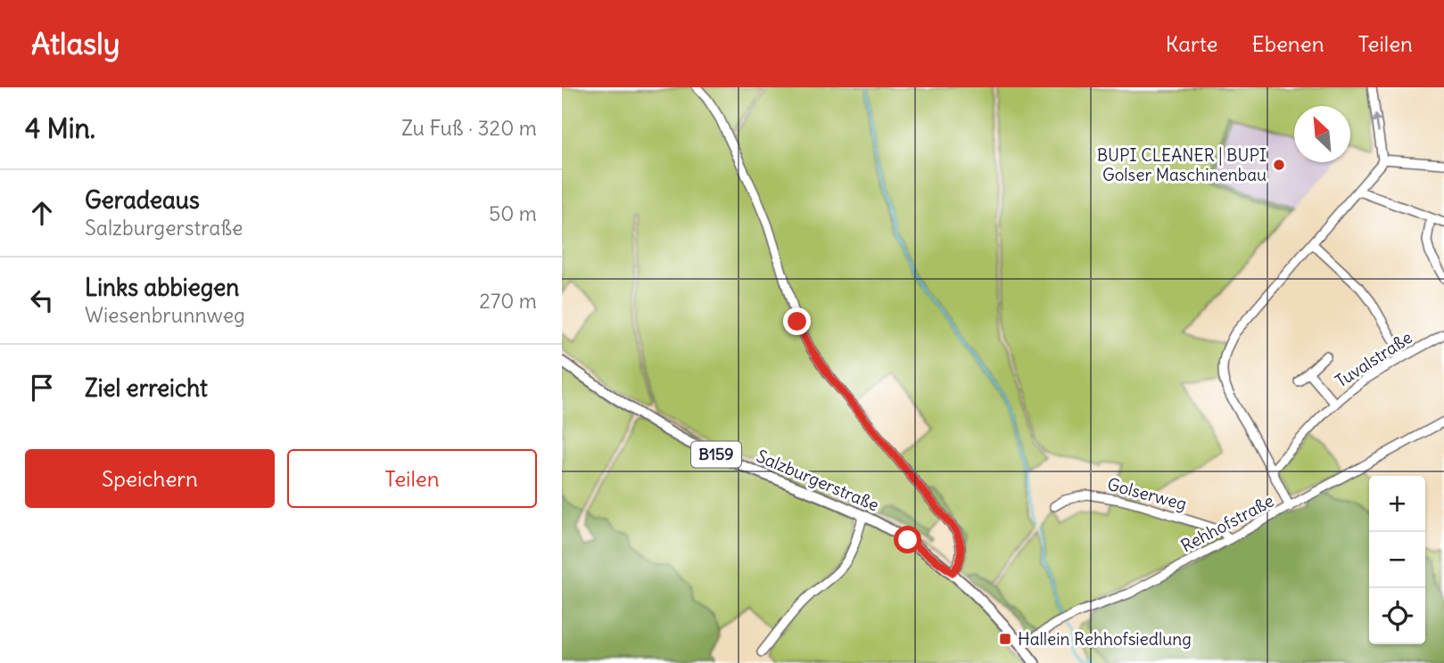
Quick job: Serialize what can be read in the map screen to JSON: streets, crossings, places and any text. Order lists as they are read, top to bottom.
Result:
{
  "streets": {
    "main road": ["B159", "Salzburgerstraße"],
    "street": ["Tuvalstraße", "Golserweg", "Rehhofstraße"]
  },
  "crossings": [
    ["Salzburgerstraße", "Rehhofstraße"],
    ["Golserweg", "Rehhofstraße"]
  ],
  "places": {
    "other": ["BUPI CLEANER | BUPI Golser Maschinenbau"],
    "transit": ["Hallein Rehhofsiedlung"]
  },
  "north": "top left",
  "page": {
    "header": "Atlasly",
    "nav": ["Karte", "Ebenen", "Teilen"],
    "heading": ["4 Min.", "Zu Fuß · 320 m"],
    "list": [
      ["Geradeaus", "Salzburgerstraße", "50 m"],
      ["Links abbiegen", "Wiesenbrunnweg", "270 m"],
      "Ziel erreicht"
    ],
    "buttons": ["Speichern", "Teilen"],
    "map_buttons": ["+", "−"]
  }
}
